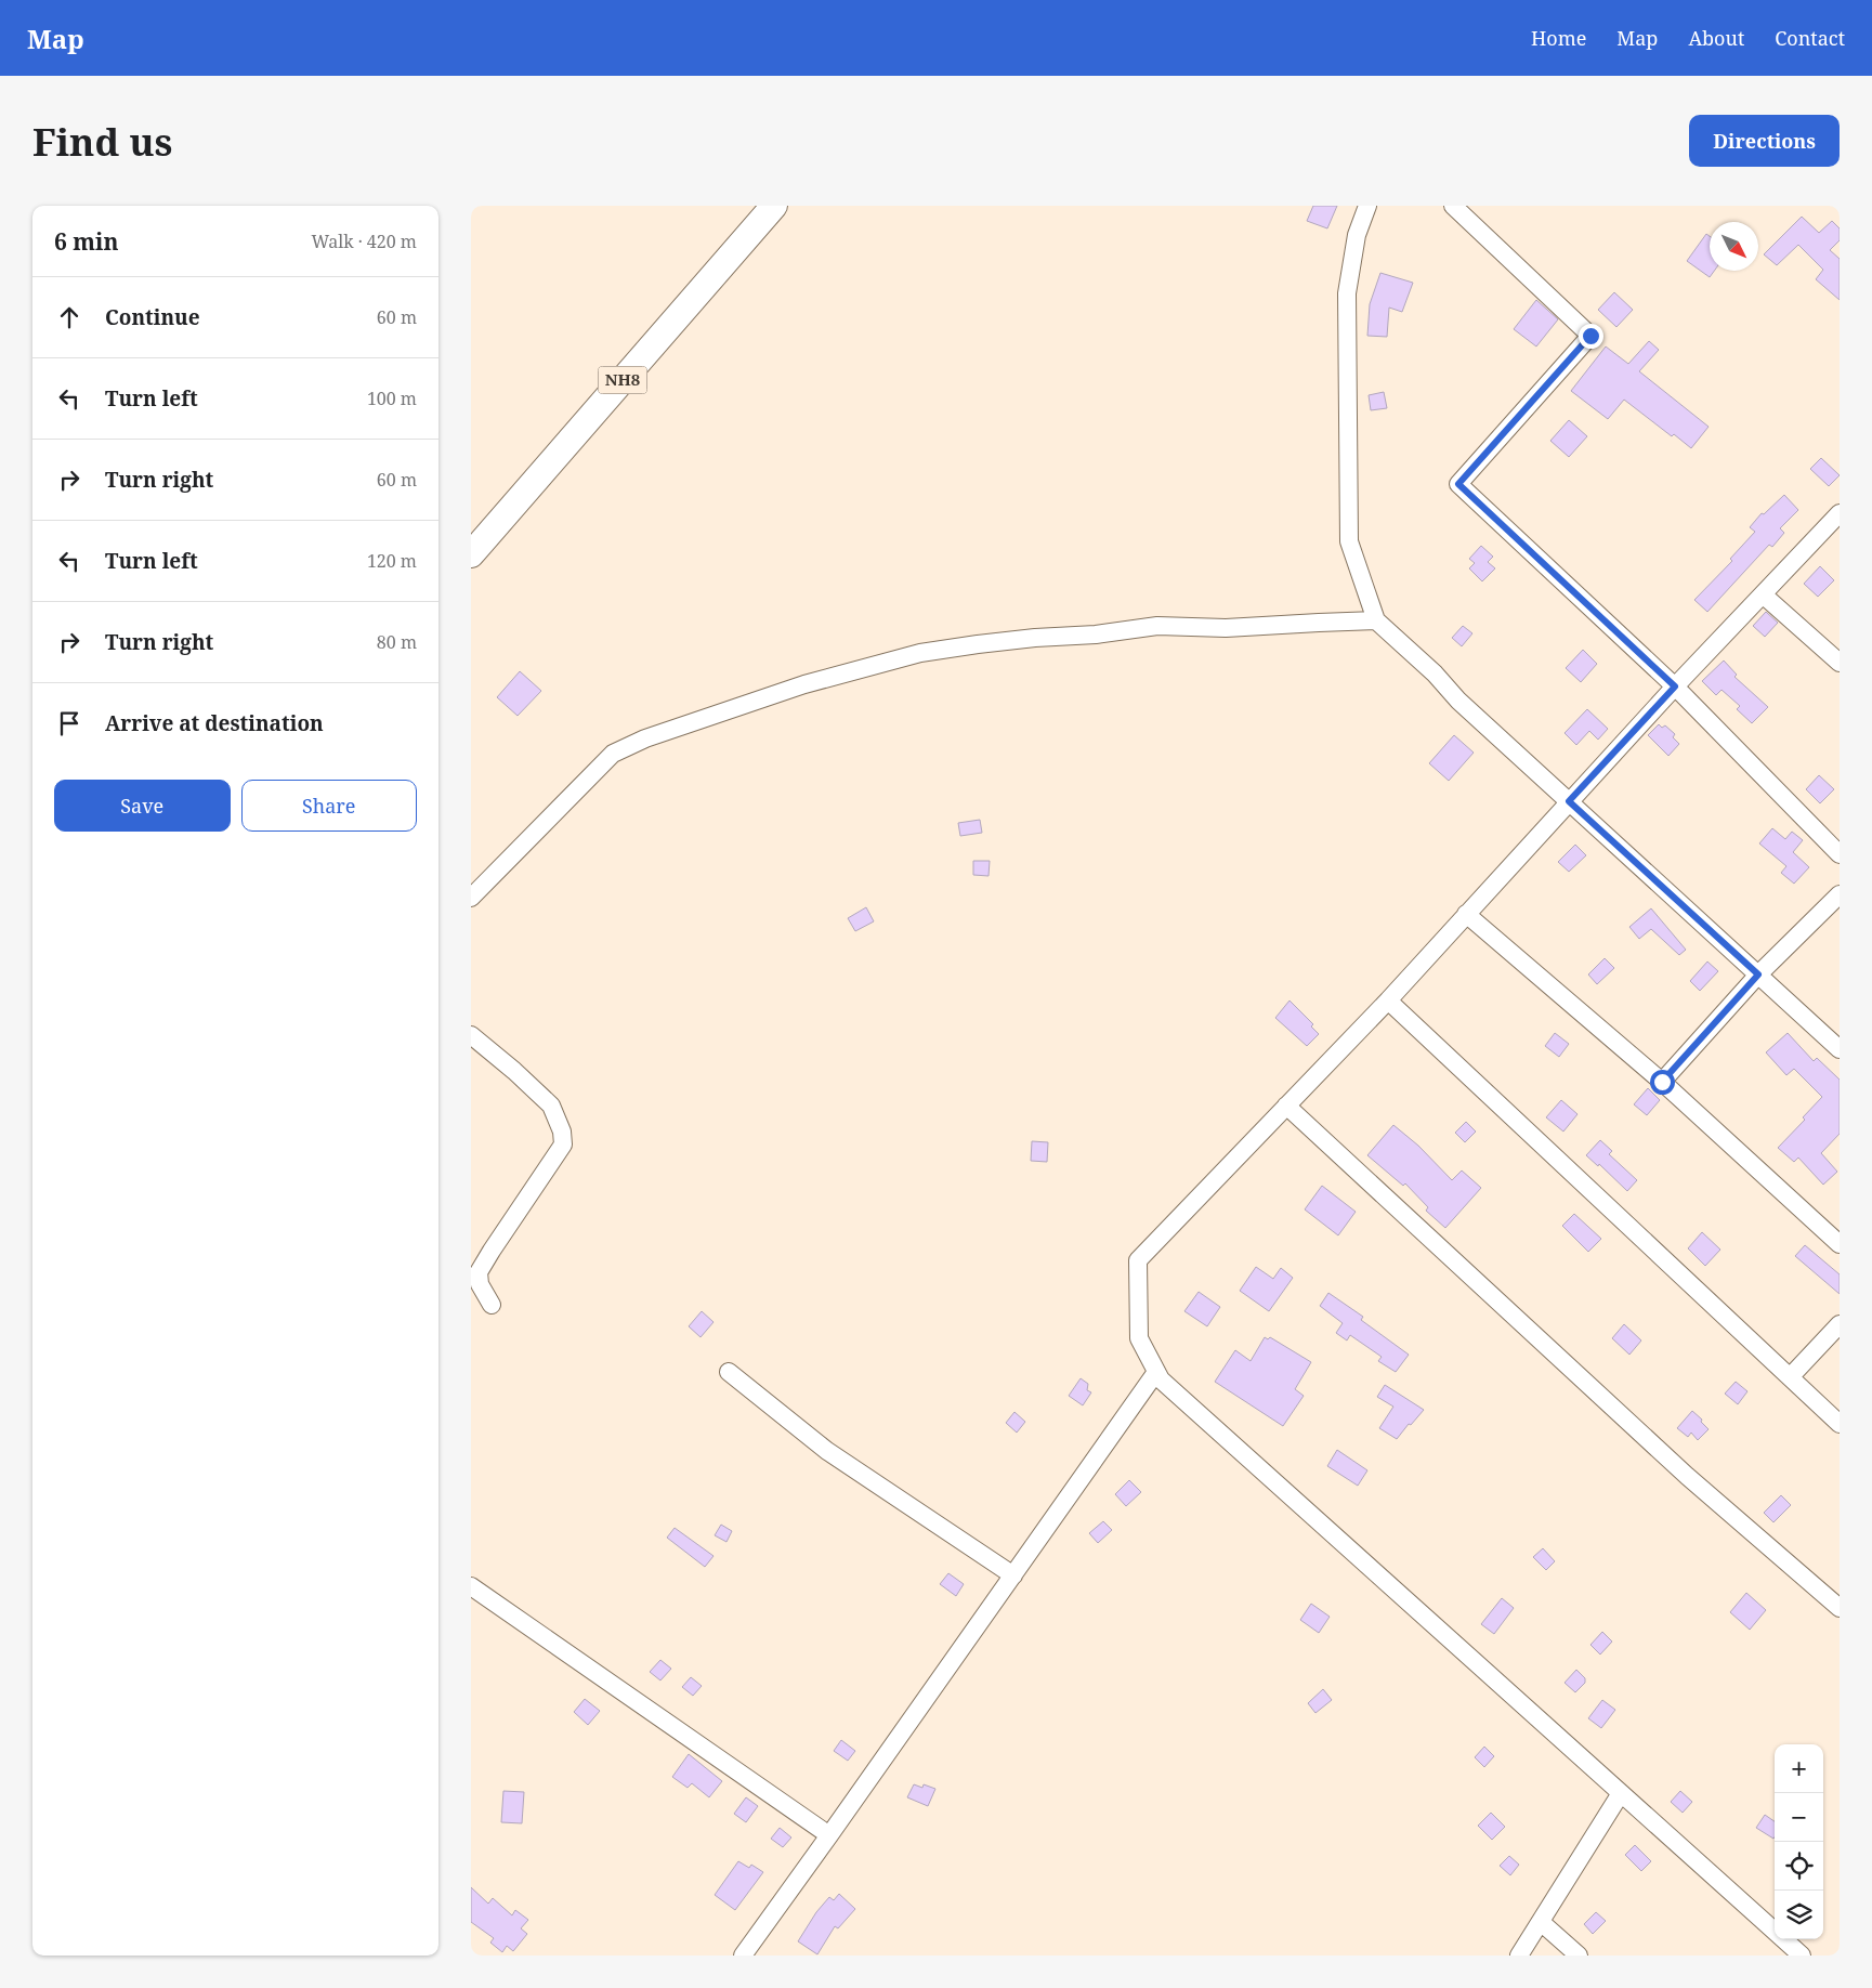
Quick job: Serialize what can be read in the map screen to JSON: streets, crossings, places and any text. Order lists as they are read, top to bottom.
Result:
{
  "streets": {
    "highway": ["NH8"]
  },
  "north": "bottom right",
  "page": {
    "header": "Map",
    "nav": [
      "Home",
      "Map",
      "About",
      "Contact"
    ],
    "buttons": [
      "Directions",
      ["Save", "Share"]
    ],
    "title": "Find us",
    "heading": ["6 min", "Walk · 420 m"],
    "list": [
      ["Continue", "60 m"],
      ["Turn left", "100 m"],
      ["Turn right", "60 m"],
      ["Turn left", "120 m"],
      ["Turn right", "80 m"],
      "Arrive at destination"
    ],
    "map_buttons": ["+", "−"]
  }
}
